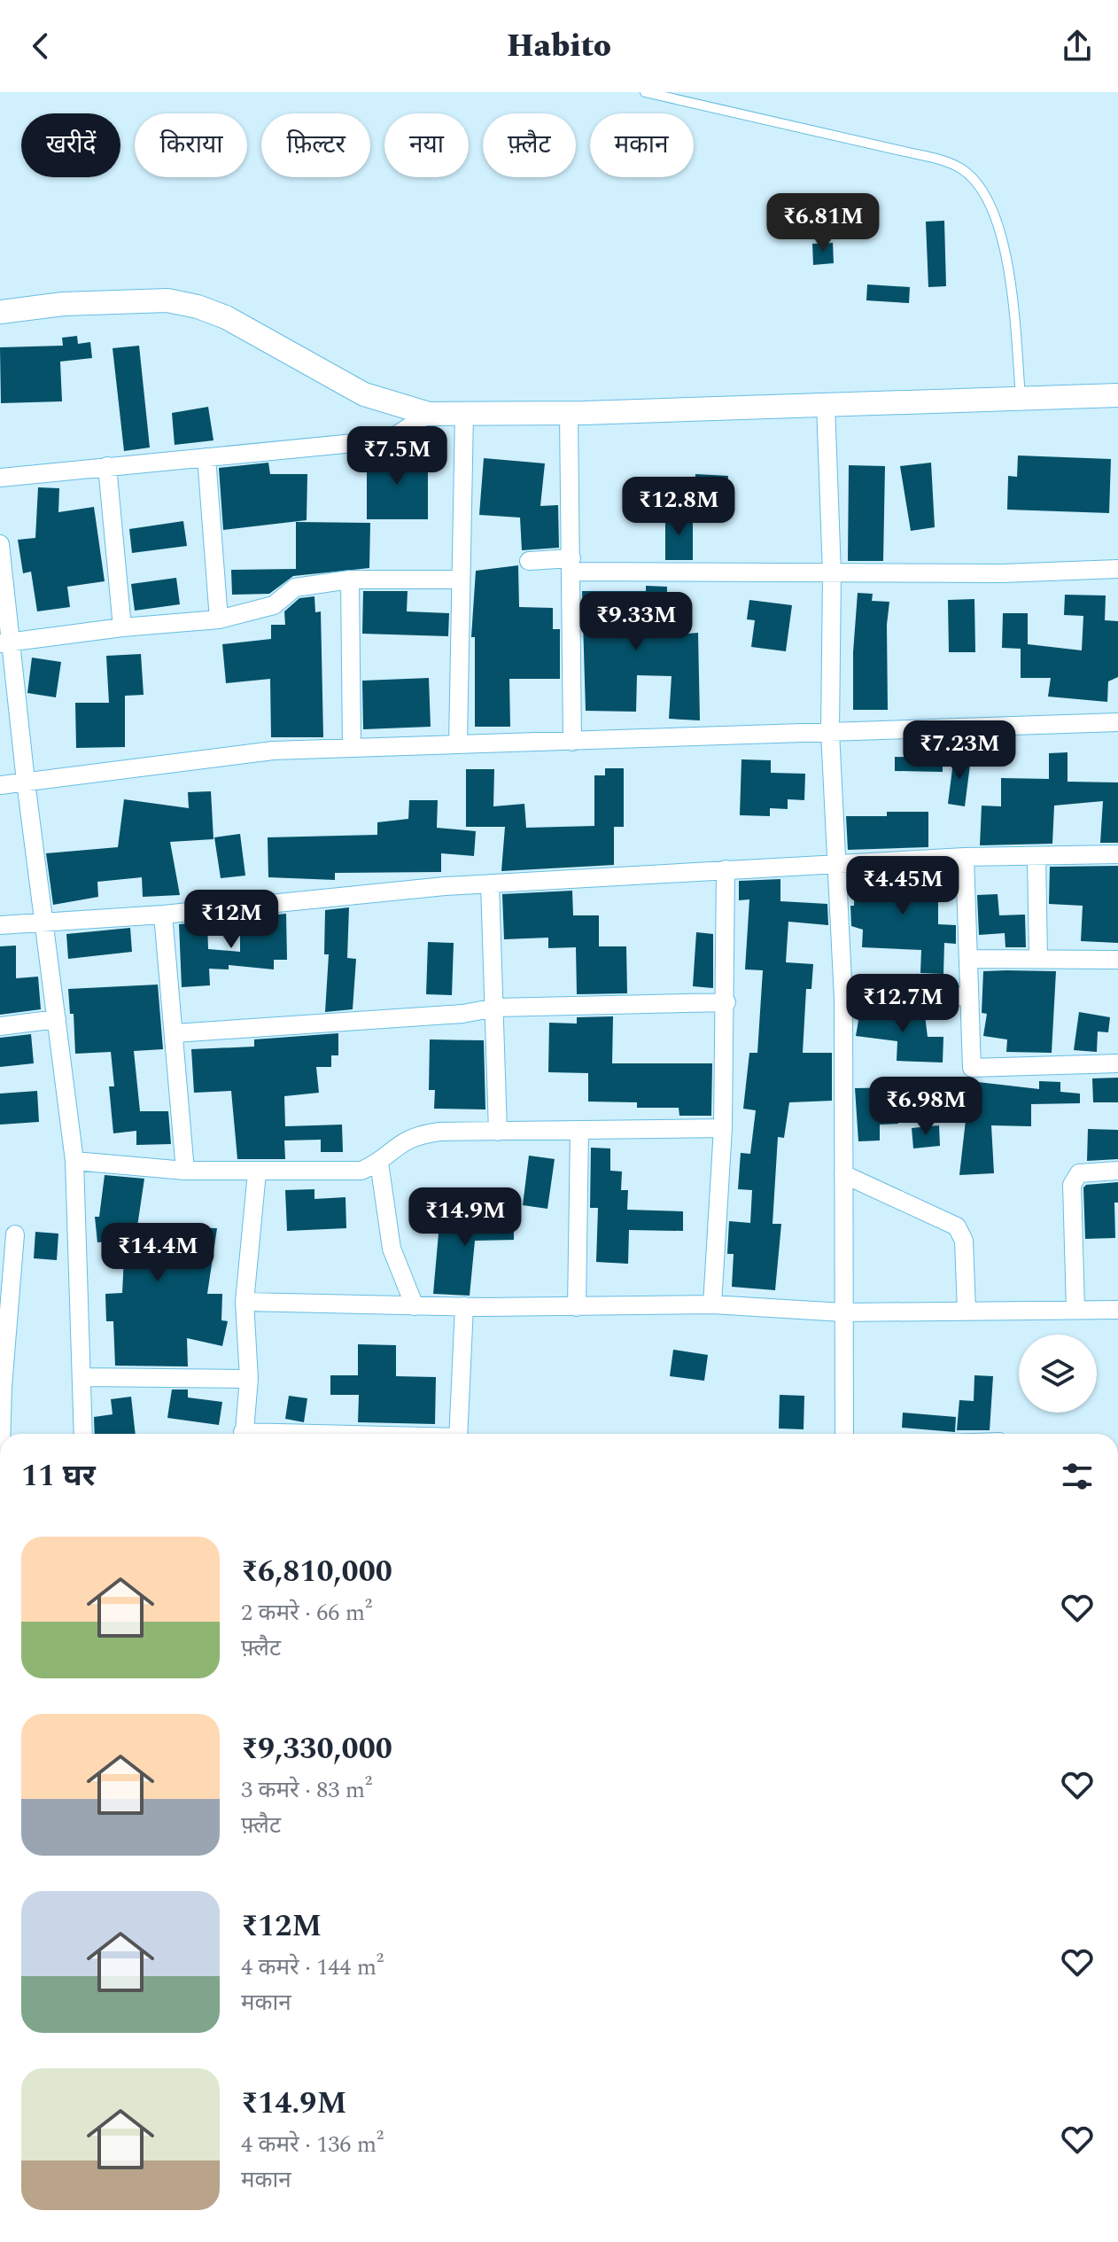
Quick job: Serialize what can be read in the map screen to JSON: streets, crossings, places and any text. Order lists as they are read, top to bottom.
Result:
{
  "page": {
    "header": "Habito",
    "chip": [
      "खरीदें",
      "किराया",
      "फ़िल्टर",
      "नया",
      "फ़्लैट",
      "मकान"
    ],
    "price": [
      "₹6.81M",
      "₹7.5M",
      "₹12.8M",
      "₹9.33M",
      "₹7.23M",
      "₹4.45M",
      "₹12M",
      "₹12.7M",
      "₹6.98M",
      "₹14.9M",
      "₹14.4M"
    ],
    "heading": "11 घर",
    "list": [
      {
        "name": "₹6,810,000",
        "note": "2 कमरे · 66 m² · फ़्लैट"
      },
      {
        "name": "₹9,330,000",
        "note": "3 कमरे · 83 m² · फ़्लैट"
      },
      {
        "name": "₹12M",
        "note": "4 कमरे · 144 m² · मकान"
      },
      {
        "name": "₹14.9M",
        "note": "4 कमरे · 136 m² · मकान"
      }
    ]
  }
}
